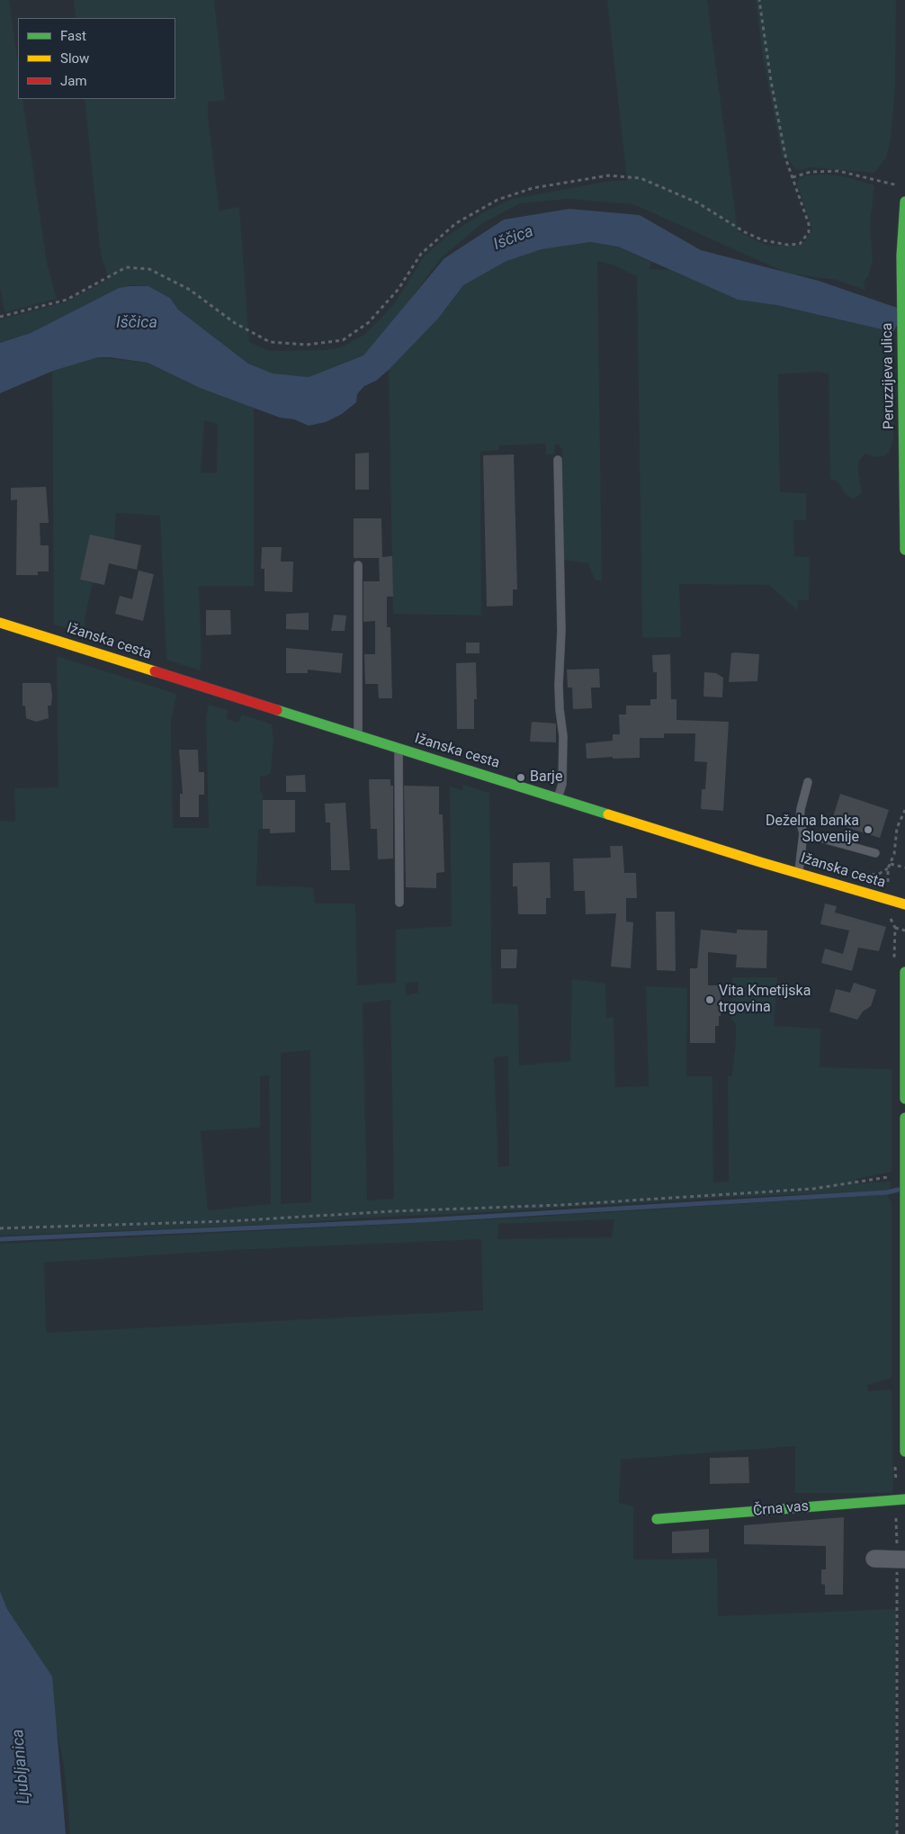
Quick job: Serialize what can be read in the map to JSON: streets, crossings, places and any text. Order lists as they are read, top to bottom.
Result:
{
  "streets": {
    "street": ["Peruzzijeva ulica", "Ižanska cesta", "Črna vas"]
  },
  "water": ["Iščica", "Ljubljanica"],
  "places": ["Barje", "Deželna banka Slovenije", "Vita Kmetijska trgovina"],
  "legend": ["Fast", "Slow", "Jam"]
}
